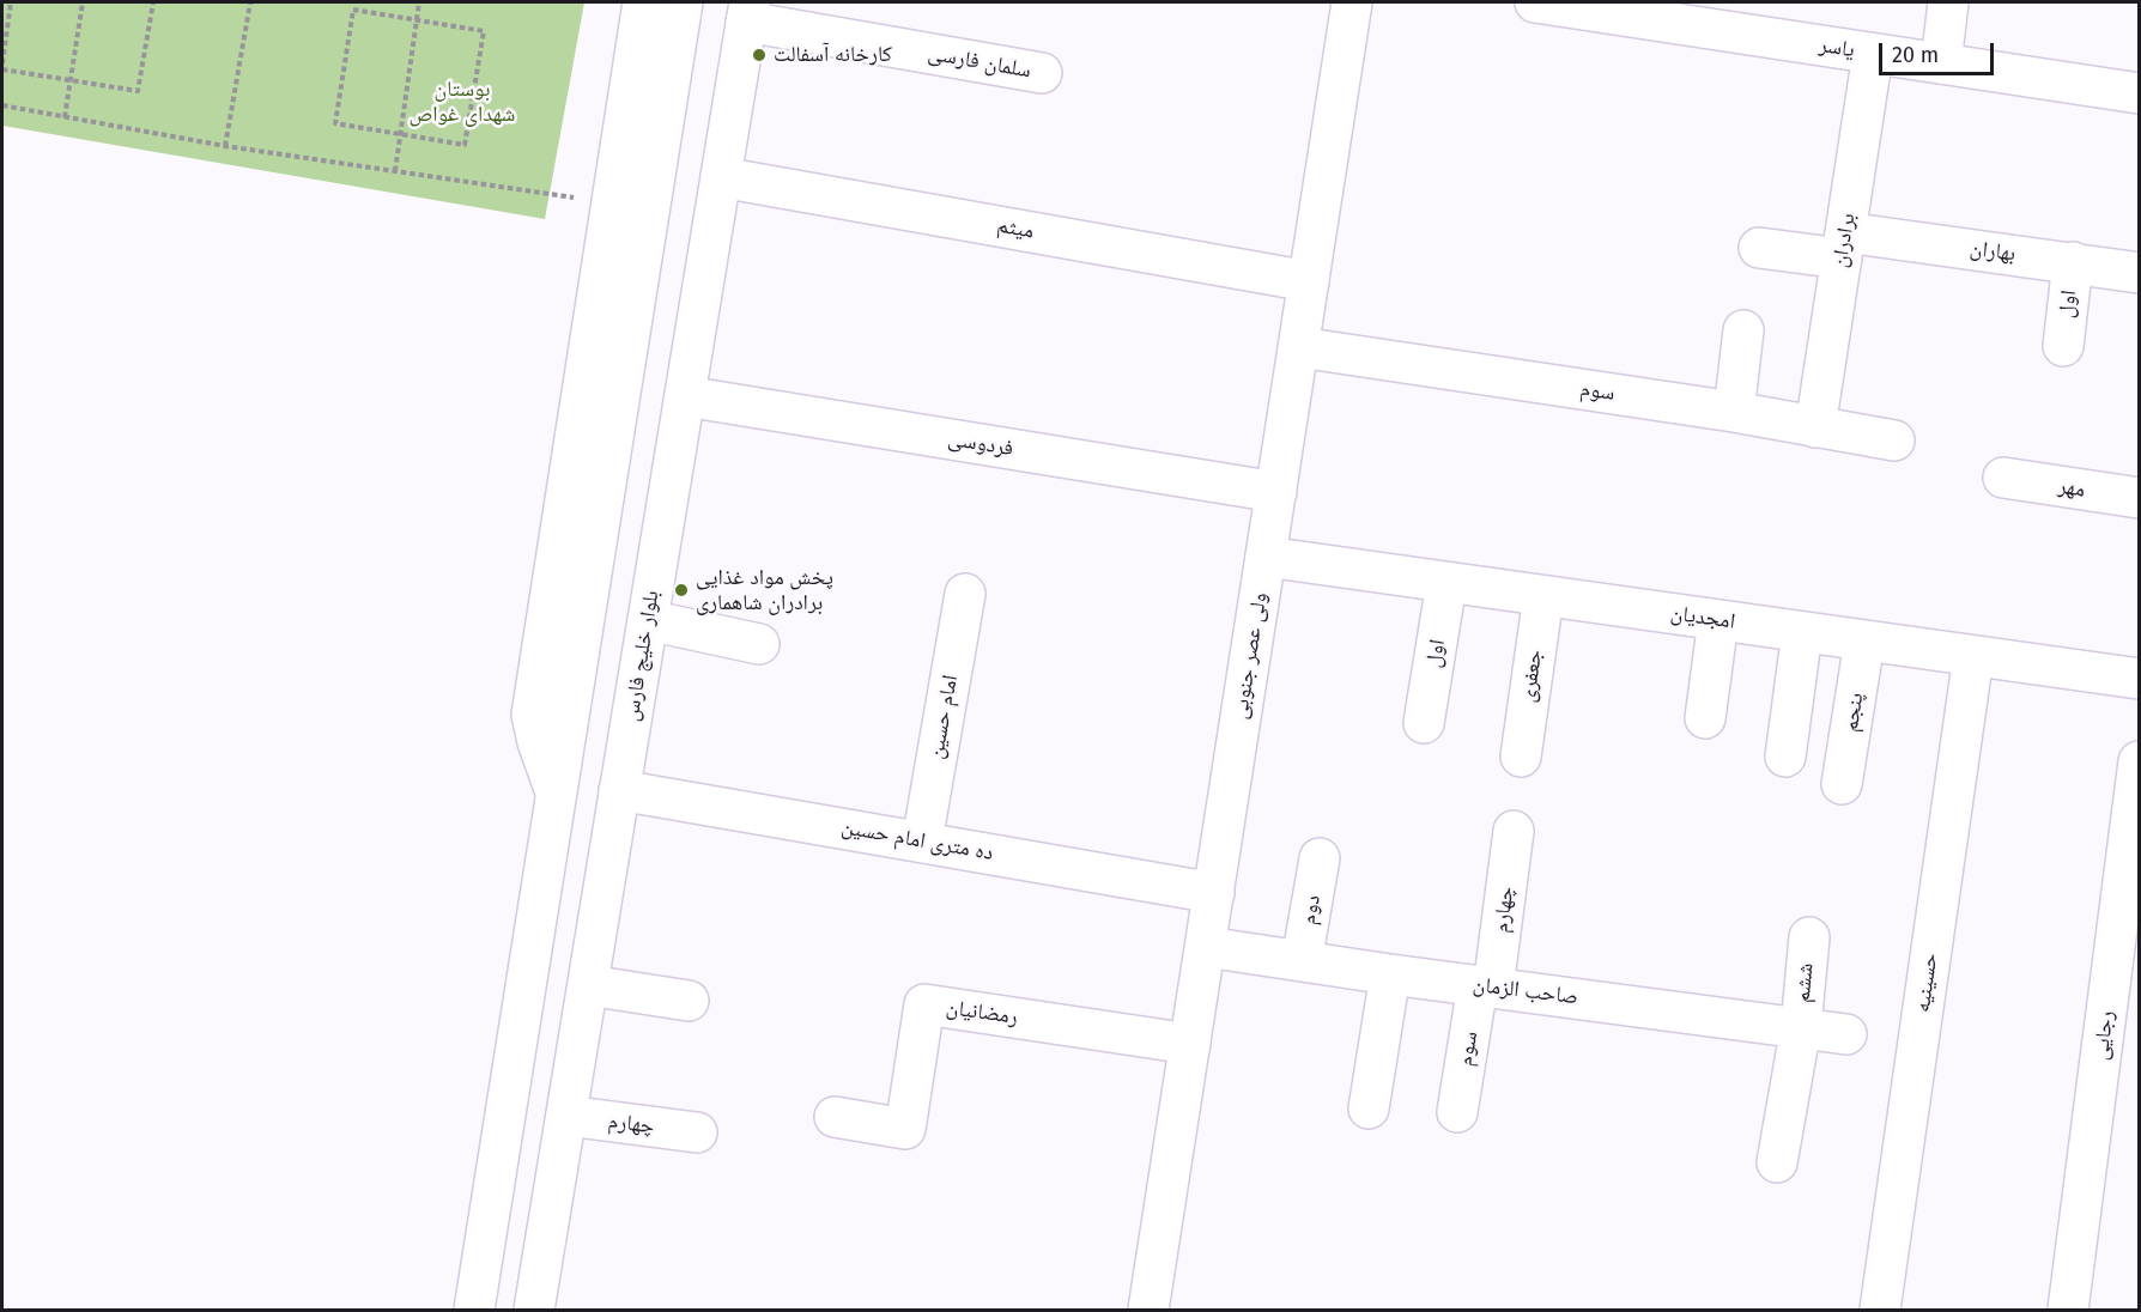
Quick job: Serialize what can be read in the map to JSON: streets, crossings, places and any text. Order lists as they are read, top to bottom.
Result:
{
  "streets": {
    "street": [
      "یاسر",
      "سلمان فارسی",
      "میثم",
      "برادران",
      "بهاران",
      "اول",
      "سوم",
      "فردوسی",
      "مهر",
      "امجدیان",
      "بلوار خلیج فارس",
      "ولی عصر جنوبی",
      "جعفری",
      "پنجم",
      "امام حسین",
      "ده متری امام حسین",
      "دوم",
      "چهارم",
      "ششم",
      "حسینیه",
      "صاحب الزمان",
      "رمضانیان",
      "رجایی"
    ]
  },
  "crossings": [
    ["یاسر", "برادران"],
    ["سلمان فارسی", "بلوار خلیج فارس"],
    ["میثم", "بلوار خلیج فارس"],
    ["میثم", "ولی عصر جنوبی"],
    ["برادران", "بهاران"],
    ["برادران", "سوم"],
    ["بهاران", "اول"],
    ["اول", "امجدیان"],
    ["سوم", "ولی عصر جنوبی"],
    ["سوم", "چهارم"],
    ["سوم", "صاحب الزمان"],
    ["فردوسی", "بلوار خلیج فارس"],
    ["فردوسی", "ولی عصر جنوبی"],
    ["امجدیان", "ولی عصر جنوبی"],
    ["امجدیان", "جعفری"],
    ["امجدیان", "پنجم"],
    ["امجدیان", "حسینیه"],
    ["بلوار خلیج فارس", "ده متری امام حسین"],
    ["بلوار خلیج فارس", "چهارم"],
    ["ولی عصر جنوبی", "ده متری امام حسین"],
    ["ولی عصر جنوبی", "صاحب الزمان"],
    ["ولی عصر جنوبی", "رمضانیان"],
    ["امام حسین", "ده متری امام حسین"],
    ["دوم", "صاحب الزمان"],
    ["چهارم", "صاحب الزمان"],
    ["ششم", "صاحب الزمان"]
  ],
  "parks": ["بوستان شهدای غواص"],
  "places": ["کارخانه آسفالت", "پخش مواد غذایی برادران شاهماری"],
  "scale_bar": "20 m"
}
